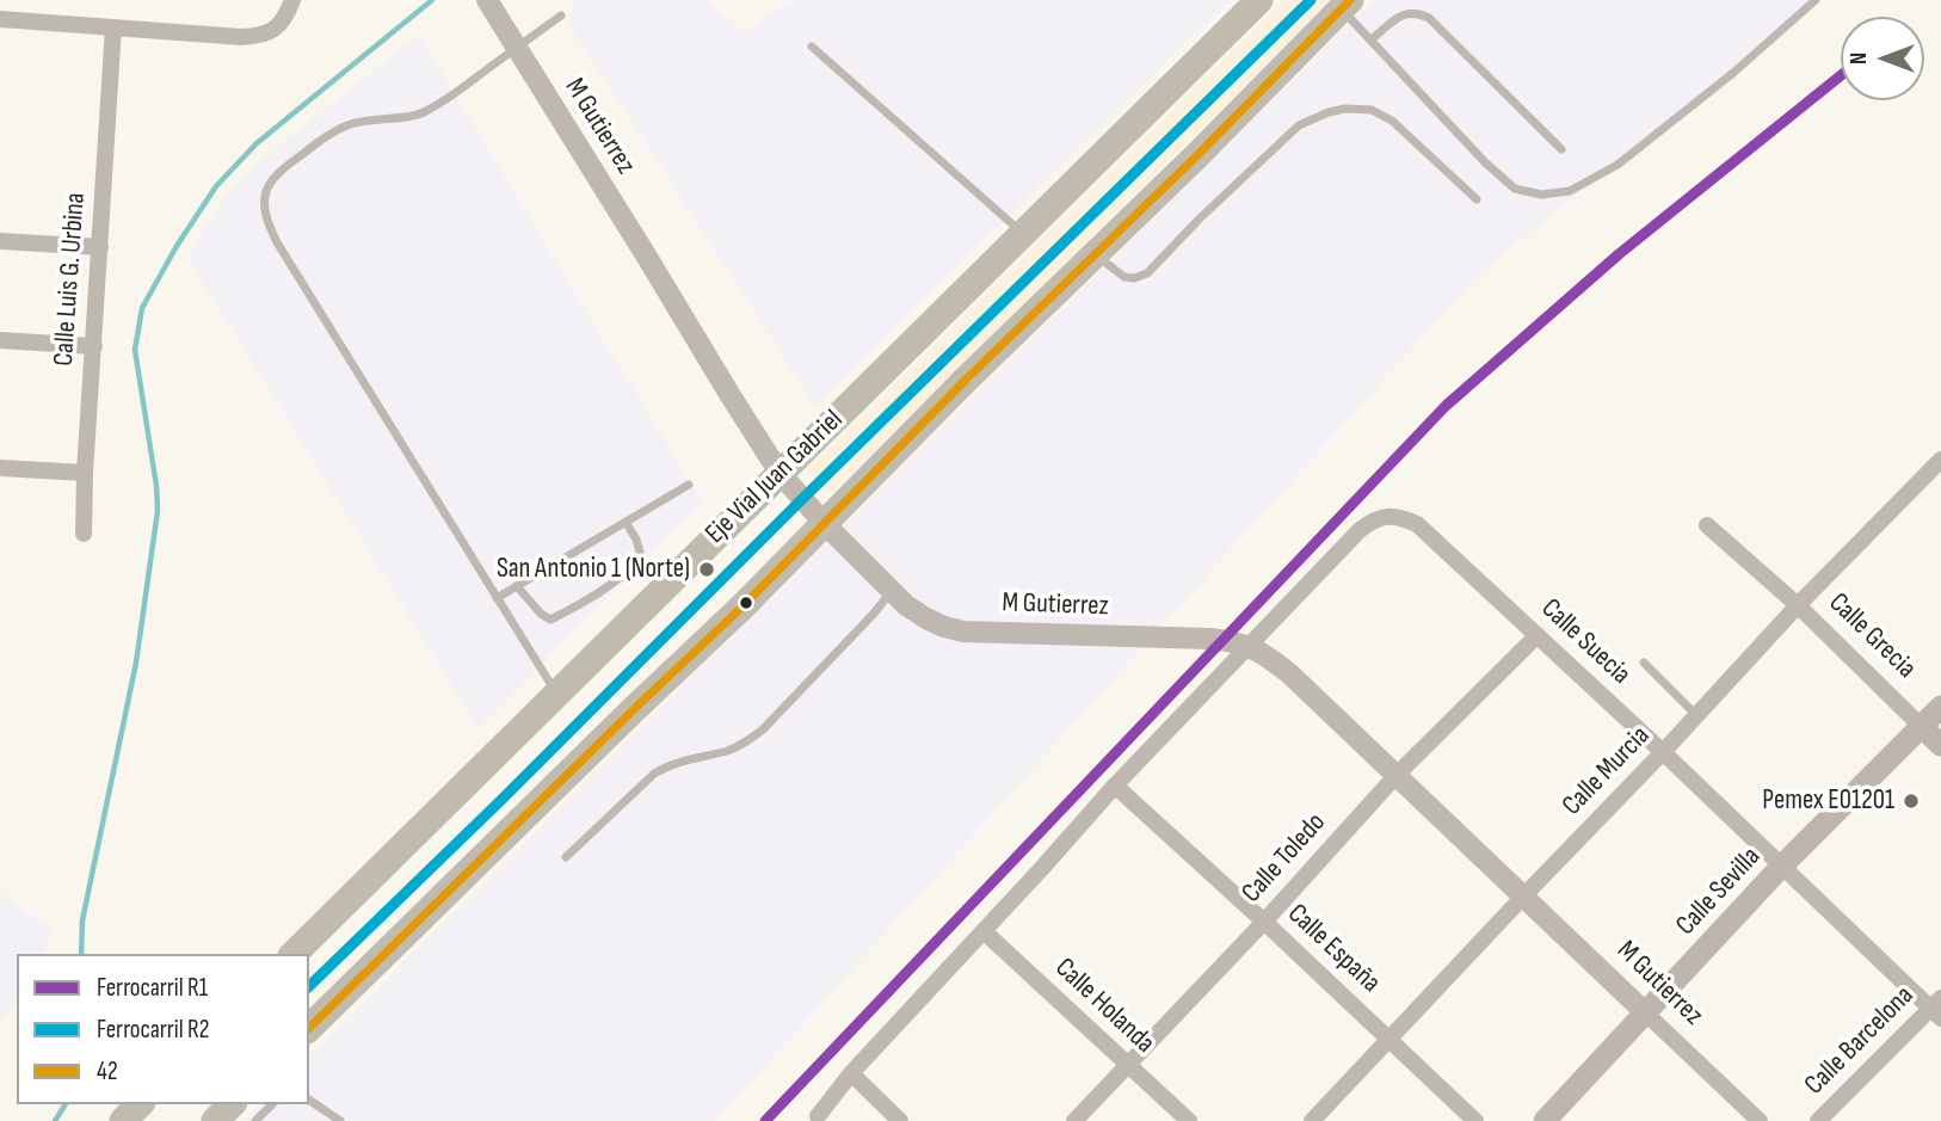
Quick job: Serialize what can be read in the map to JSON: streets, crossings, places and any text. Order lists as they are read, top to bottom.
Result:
{
  "streets": {
    "main road": ["Eje Vial Juan Gabriel", "Calle Grecia", "Calle Sevilla"],
    "street": [
      "M Gutierrez",
      "Calle Luis G. Urbina",
      "Calle Suecia",
      "Calle Murcia",
      "Calle Toledo",
      "Calle España",
      "Calle Holanda",
      "Calle Barcelona"
    ]
  },
  "crossings": [
    ["M Gutierrez", "Eje Vial Juan Gabriel"],
    ["M Gutierrez", "Calle Suecia"],
    ["M Gutierrez", "Calle Murcia"],
    ["M Gutierrez", "Calle Toledo"],
    ["M Gutierrez", "Calle Sevilla"],
    ["Calle Grecia", "Calle Murcia"],
    ["Calle Grecia", "Calle Sevilla"],
    ["Calle Suecia", "Calle Murcia"],
    ["Calle Suecia", "Calle Toledo"],
    ["Calle Suecia", "Calle Sevilla"],
    ["Calle Suecia", "Calle Barcelona"],
    ["Calle Murcia", "Calle España"],
    ["Calle Toledo", "Calle España"],
    ["Calle Toledo", "Calle Holanda"]
  ],
  "places": ["San Antonio 1 (Norte)", "Pemex E01201"],
  "lines": ["rail line R2", "transit line 42", "rail line R1"],
  "legend": ["Ferrocarril R1", "Ferrocarril R2", "42"],
  "north": "left"
}
